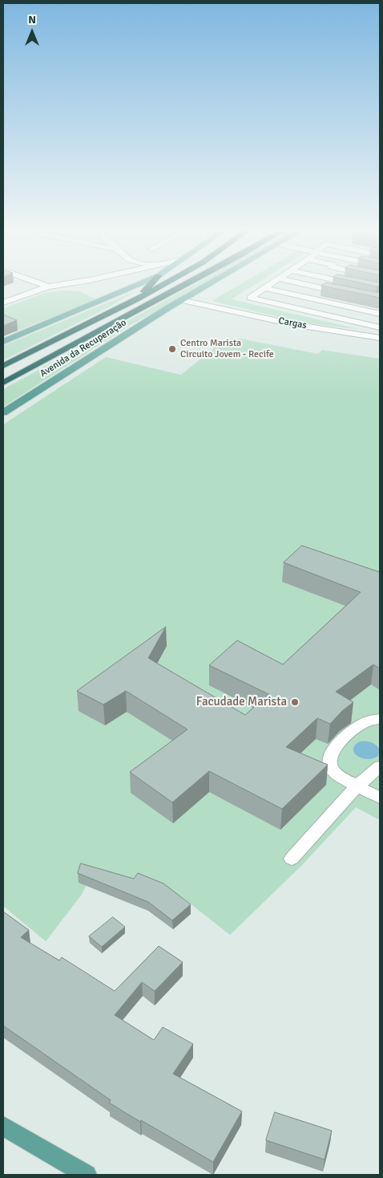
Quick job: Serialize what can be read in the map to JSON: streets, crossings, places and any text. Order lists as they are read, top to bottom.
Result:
{
  "streets": {
    "highway": ["Avenida da Recuperação"],
    "street": ["Cargas"]
  },
  "crossings": [
    ["Cargas", "Avenida da Recuperação"]
  ],
  "places": ["Centro Marista Circuito Jovem - Recife", "Facudade Marista"],
  "north": "top"
}
